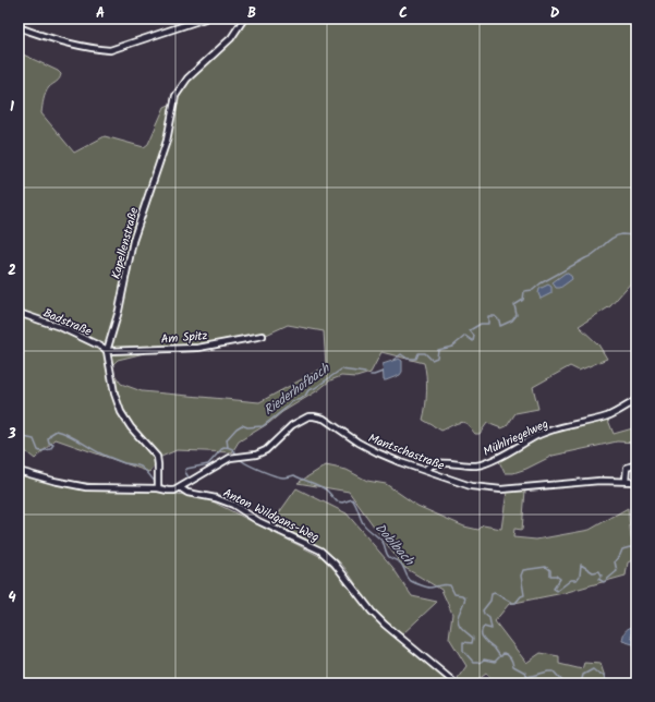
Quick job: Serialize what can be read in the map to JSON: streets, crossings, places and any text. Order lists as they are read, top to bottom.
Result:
{
  "streets": {
    "street": [
      "Kapellenstraße",
      "Badstraße",
      "Am Spitz",
      "Mühlriegelweg",
      "Mantschastraße",
      "Anton Wildgans-Weg"
    ]
  },
  "crossings": [
    ["Kapellenstraße", "Badstraße"],
    ["Kapellenstraße", "Am Spitz"],
    ["Badstraße", "Am Spitz"],
    ["Mühlriegelweg", "Mantschastraße"],
    ["Mantschastraße", "Anton Wildgans-Weg"]
  ],
  "water": ["Riederhofbach", "Doblbach"],
  "grid": {
    "columns": [
      "A",
      "B",
      "C",
      "D"
    ],
    "rows": [
      "1",
      "2",
      "3",
      "4"
    ]
  }
}
